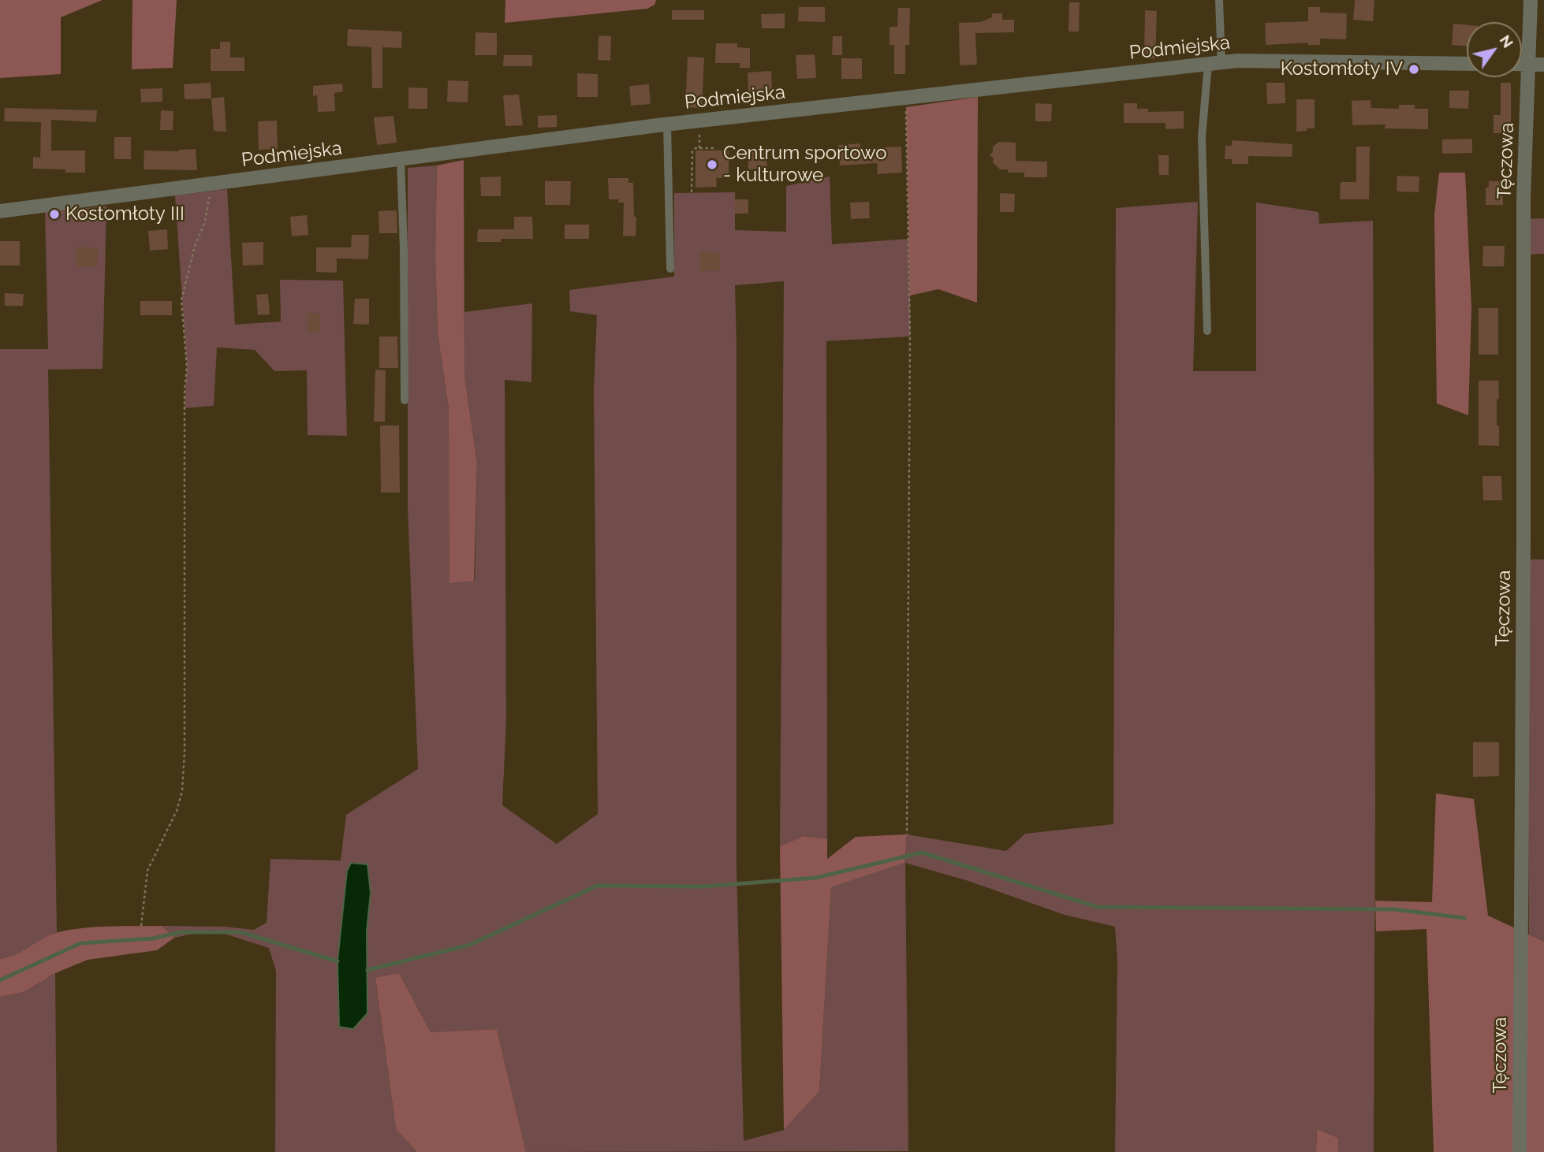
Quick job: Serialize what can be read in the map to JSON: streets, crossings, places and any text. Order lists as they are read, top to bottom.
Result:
{
  "streets": {
    "street": ["Podmiejska", "Tęczowa"]
  },
  "places": ["Kostomłoty IV", "Centrum sportowo - kulturowe", "Kostomłoty III"],
  "north": "top right"
}
